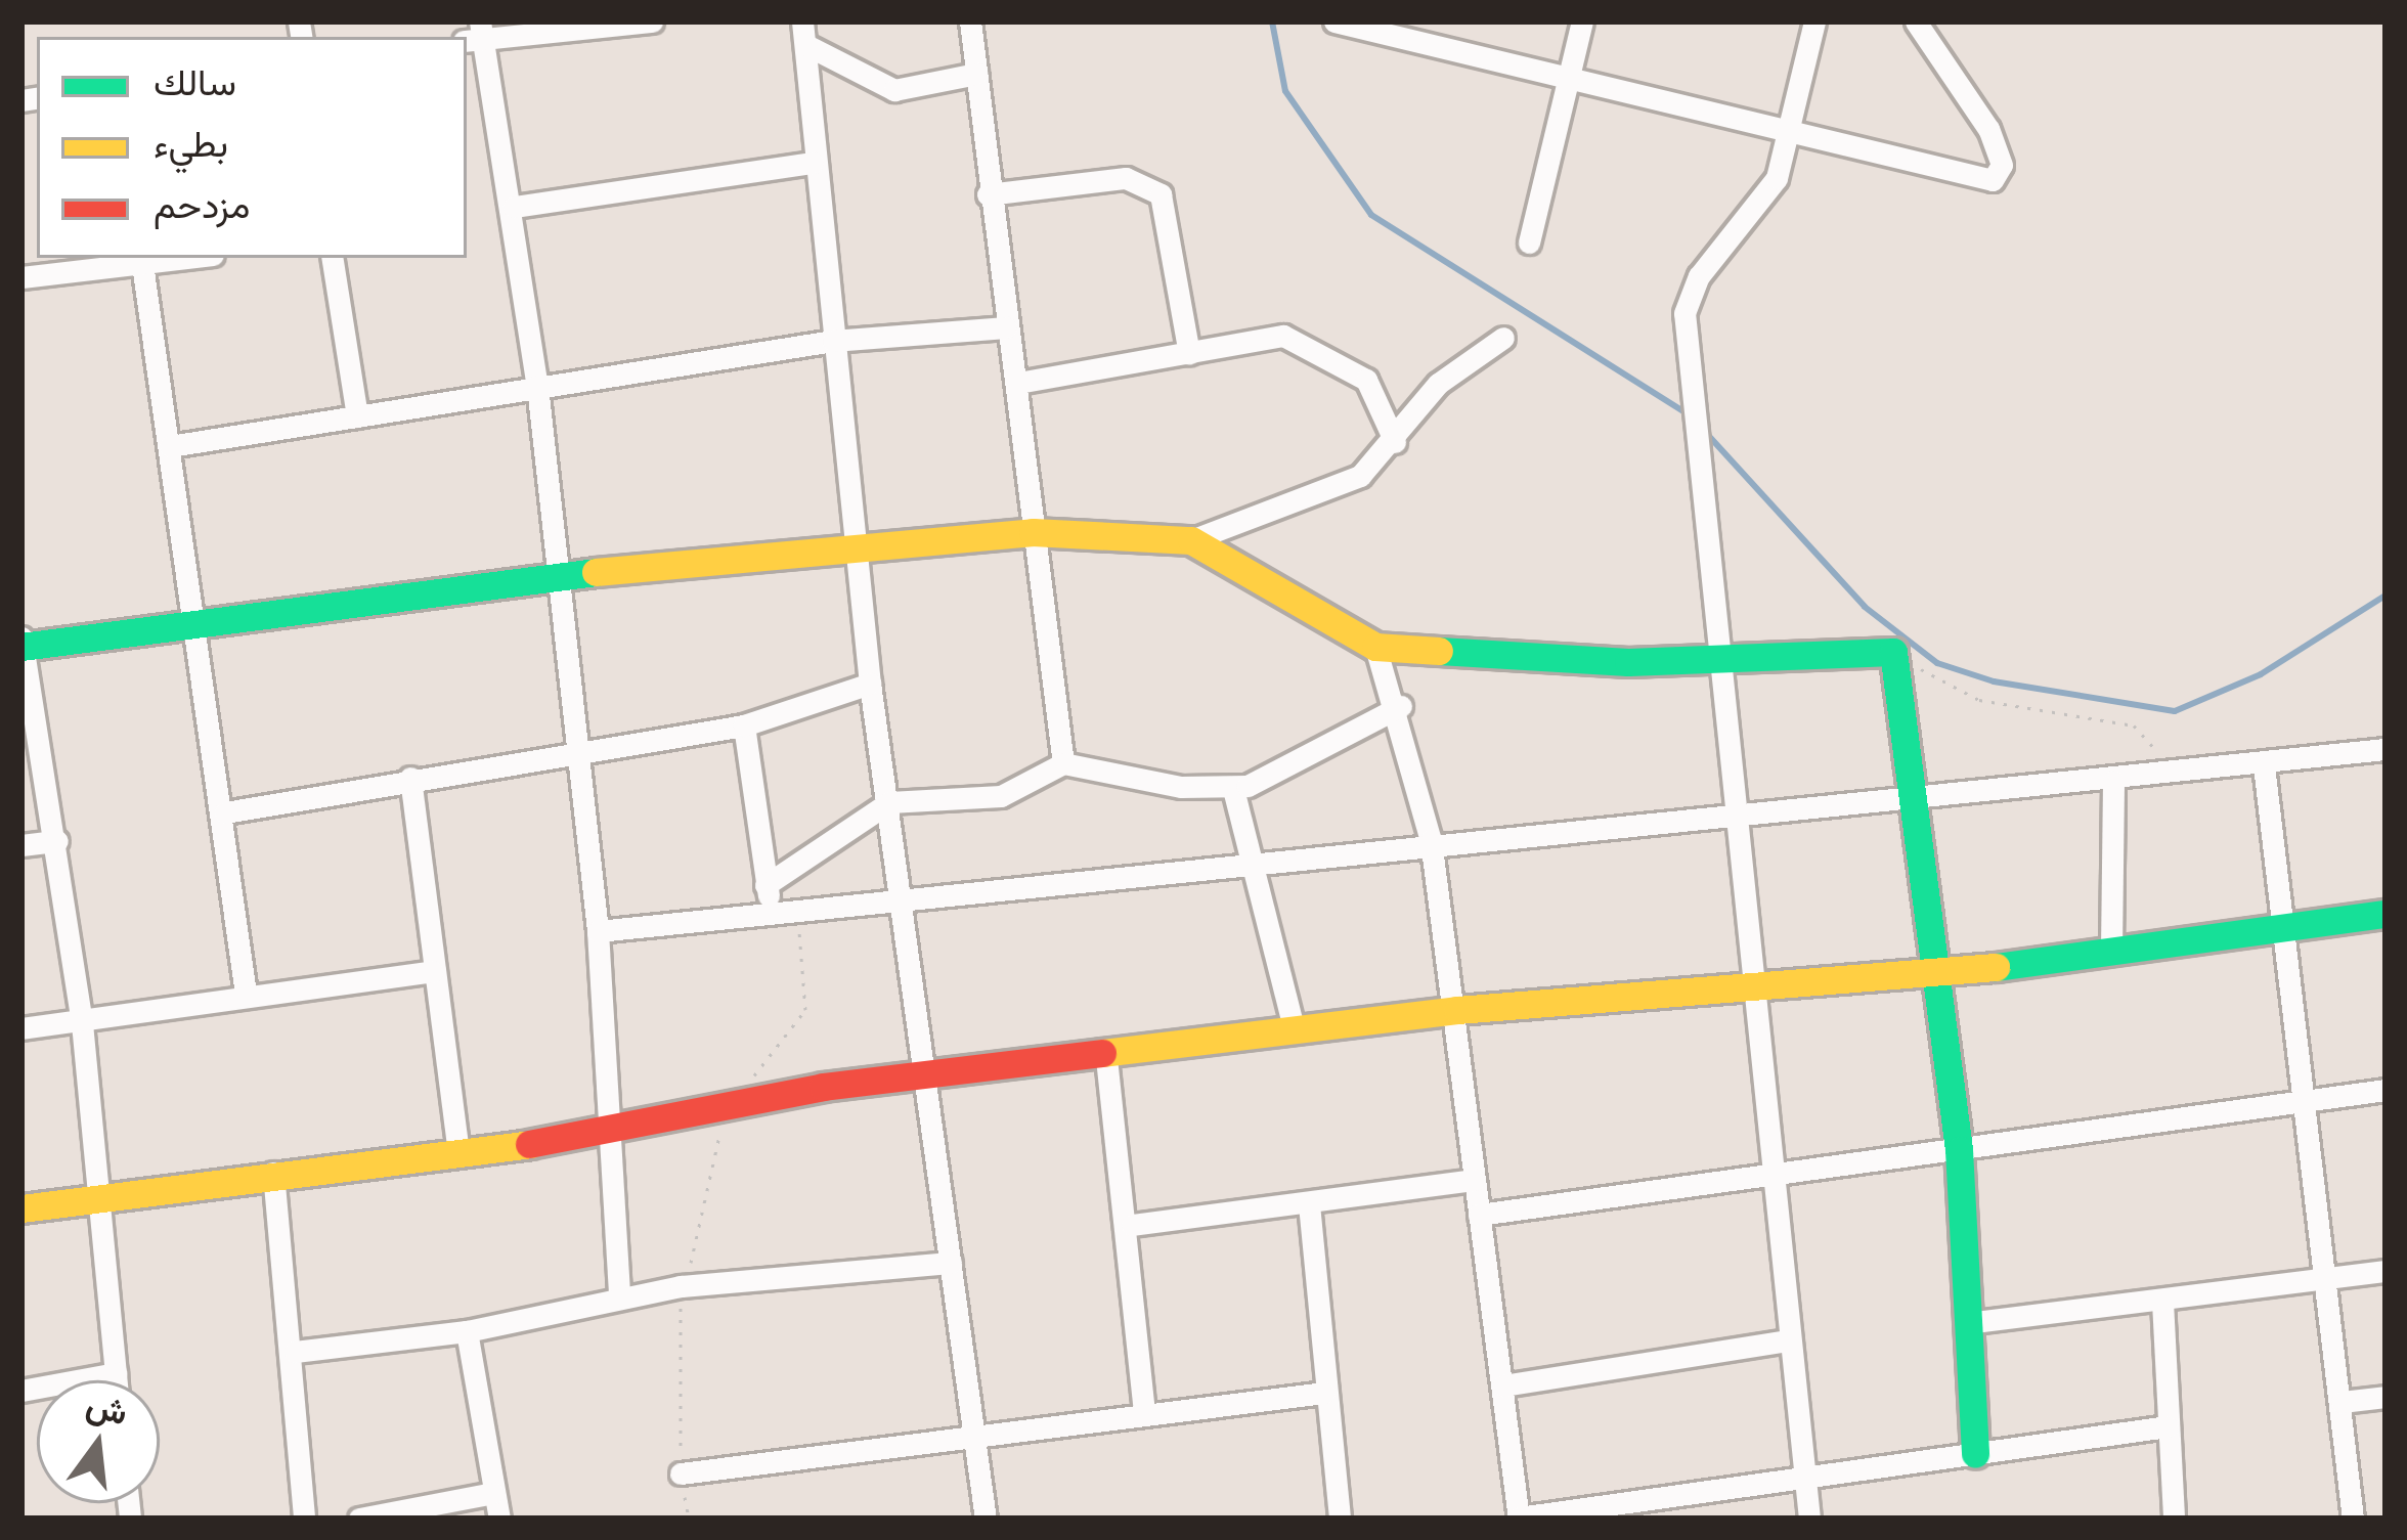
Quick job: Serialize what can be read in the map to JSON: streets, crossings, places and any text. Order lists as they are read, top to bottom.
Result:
{
  "legend": ["سالك", "بطيء", "مزدحم"],
  "north": "top"
}
